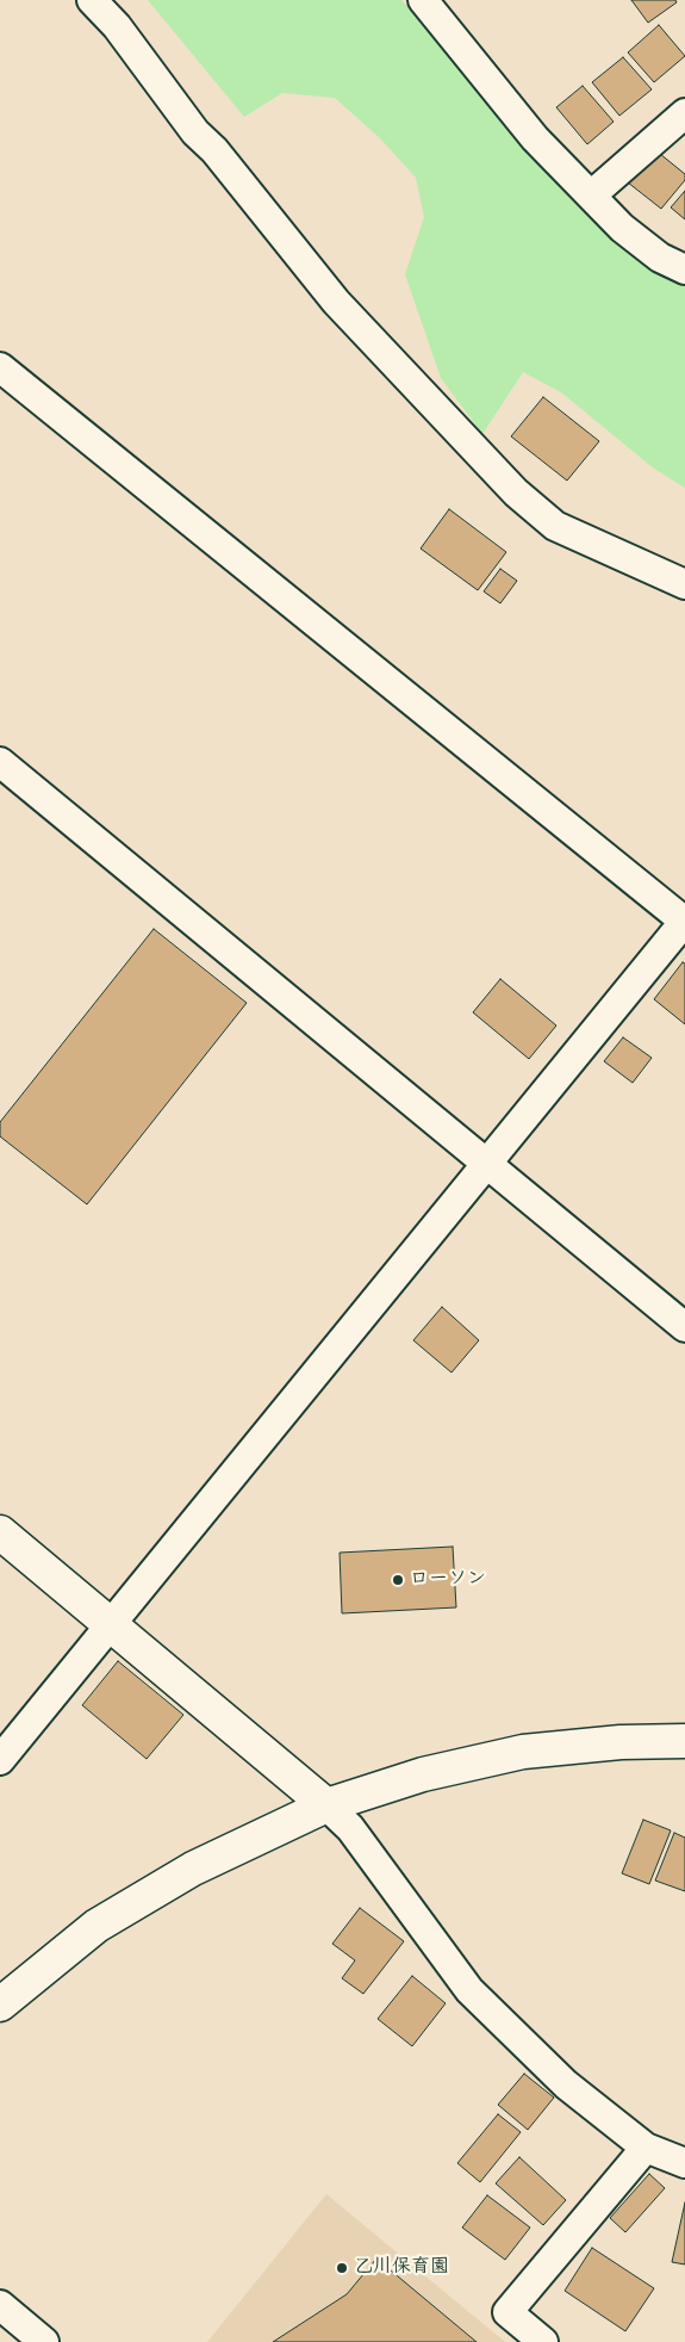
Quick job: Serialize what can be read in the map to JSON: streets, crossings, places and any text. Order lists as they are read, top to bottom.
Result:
{
  "places": ["ローソン", "乙川保育園"]
}
